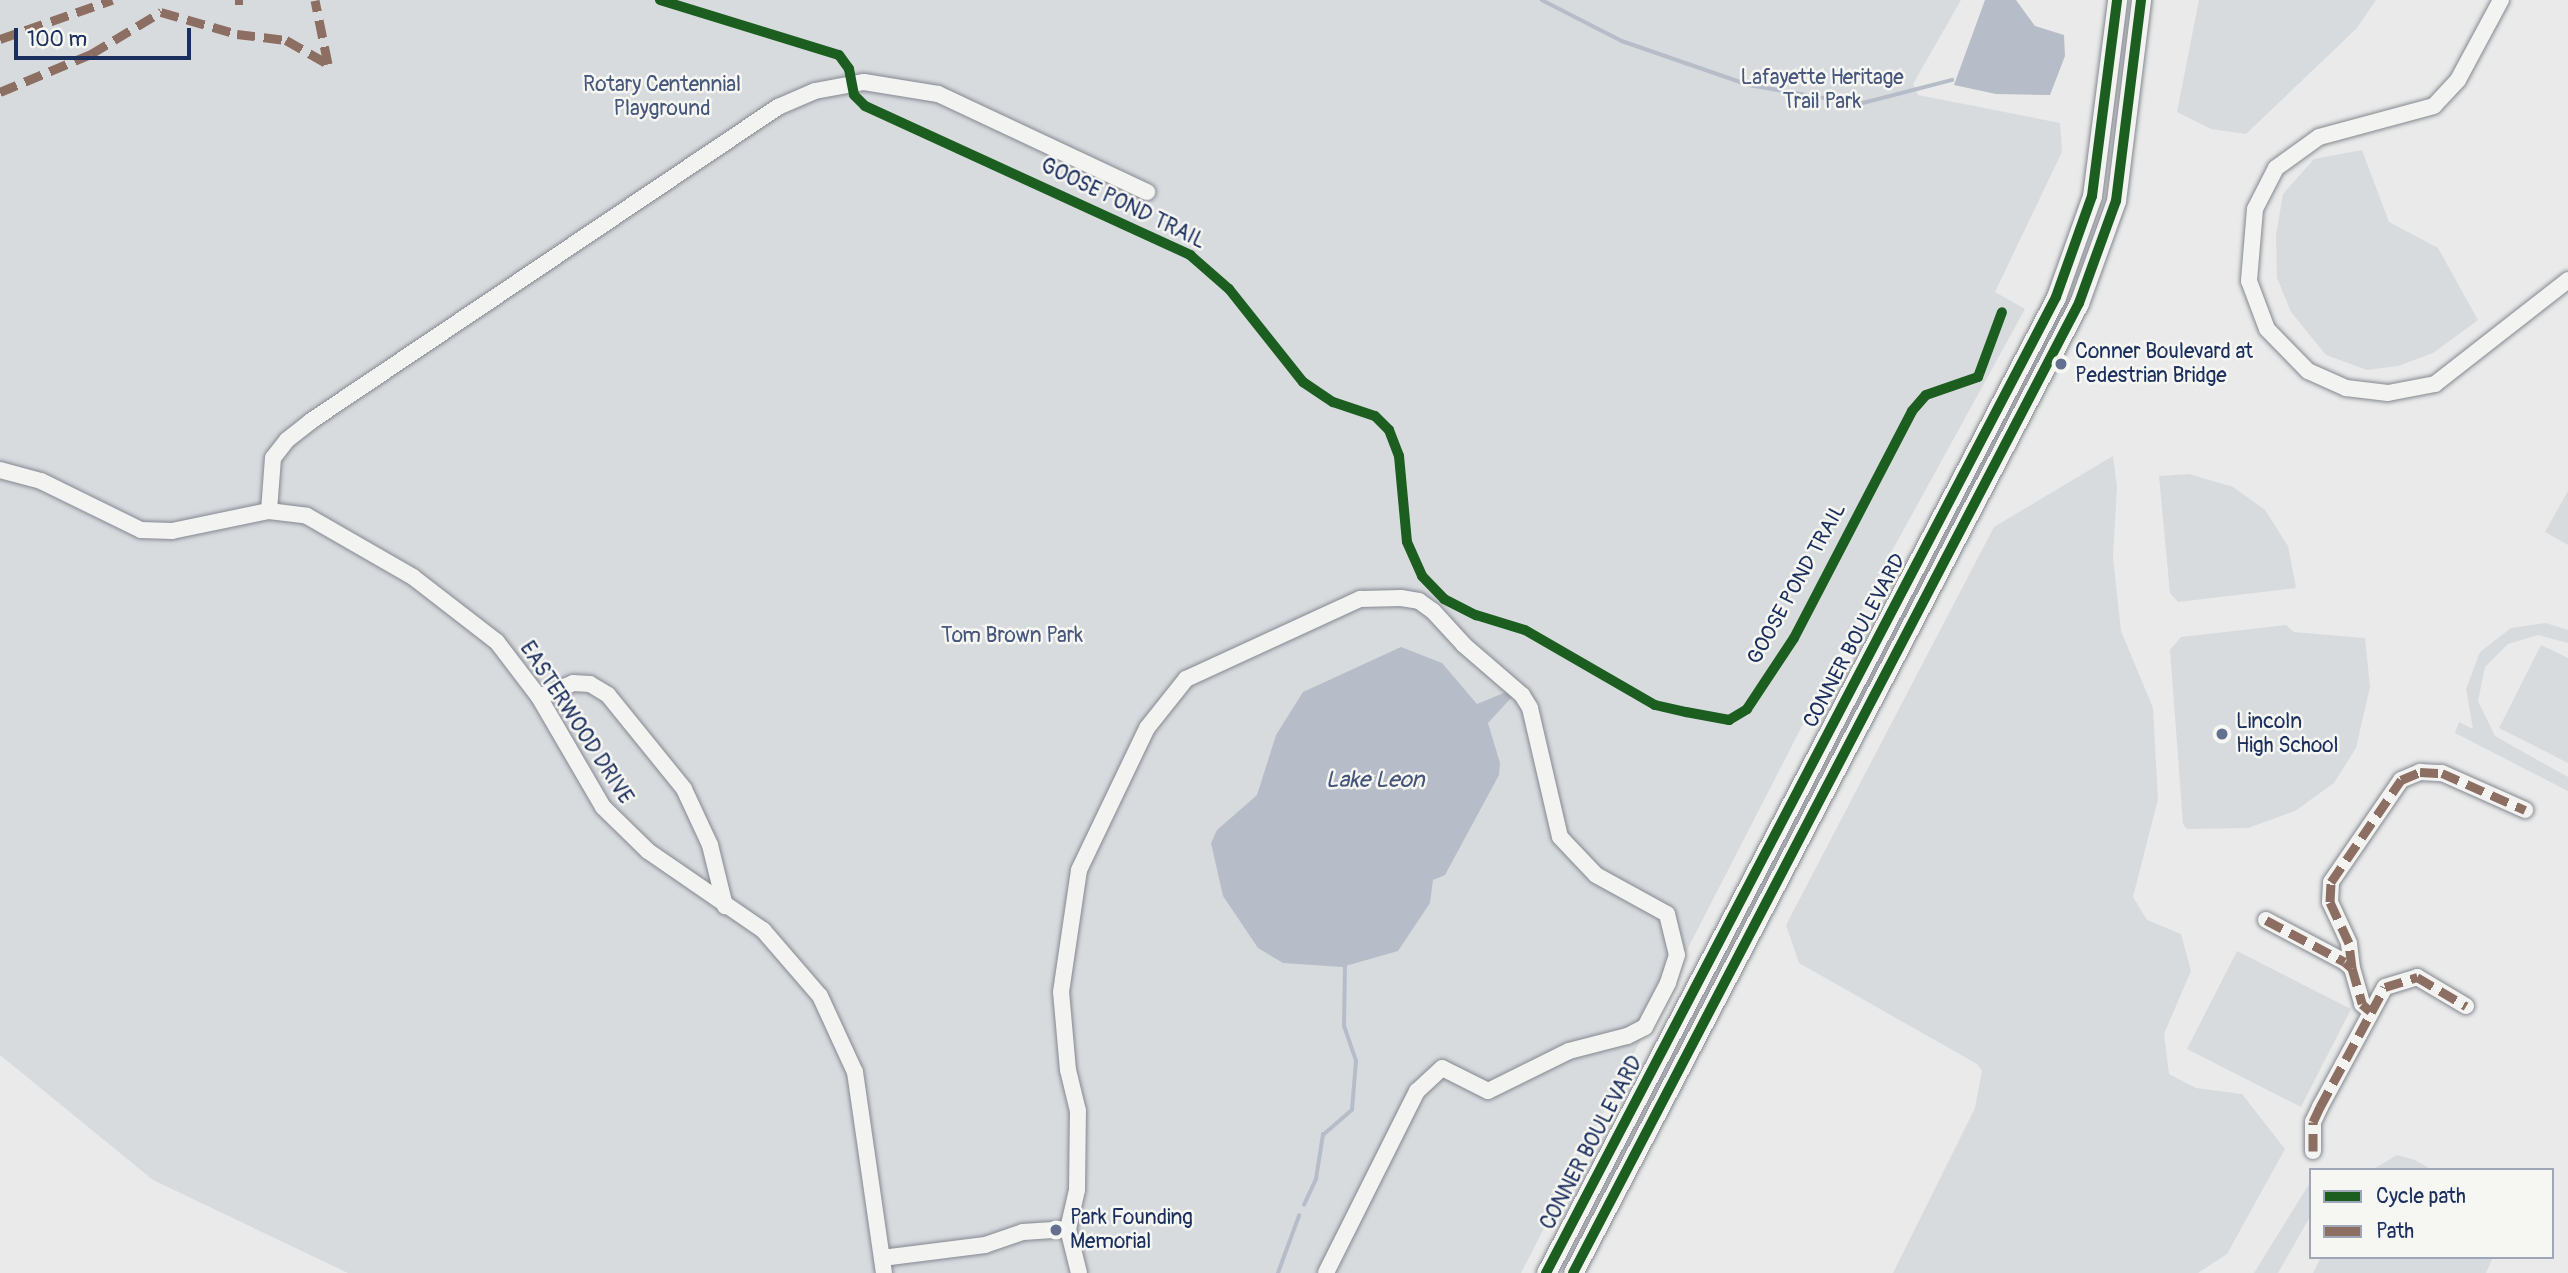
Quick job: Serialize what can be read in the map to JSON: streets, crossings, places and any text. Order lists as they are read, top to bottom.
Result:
{
  "streets": {
    "main road": ["CONNER BOULEVARD"],
    "street": ["EASTERWOOD DRIVE"],
    "cycle path": ["GOOSE POND TRAIL"]
  },
  "water": ["Lake Leon"],
  "parks": ["Lafayette Heritage Trail Park", "Rotary Centennial Playground", "Tom Brown Park"],
  "places": ["Conner Boulevard at Pedestrian Bridge", "Lincoln High School", "Park Founding Memorial"],
  "legend": ["Cycle path", "Path"],
  "scale_bar": "100 m"
}
